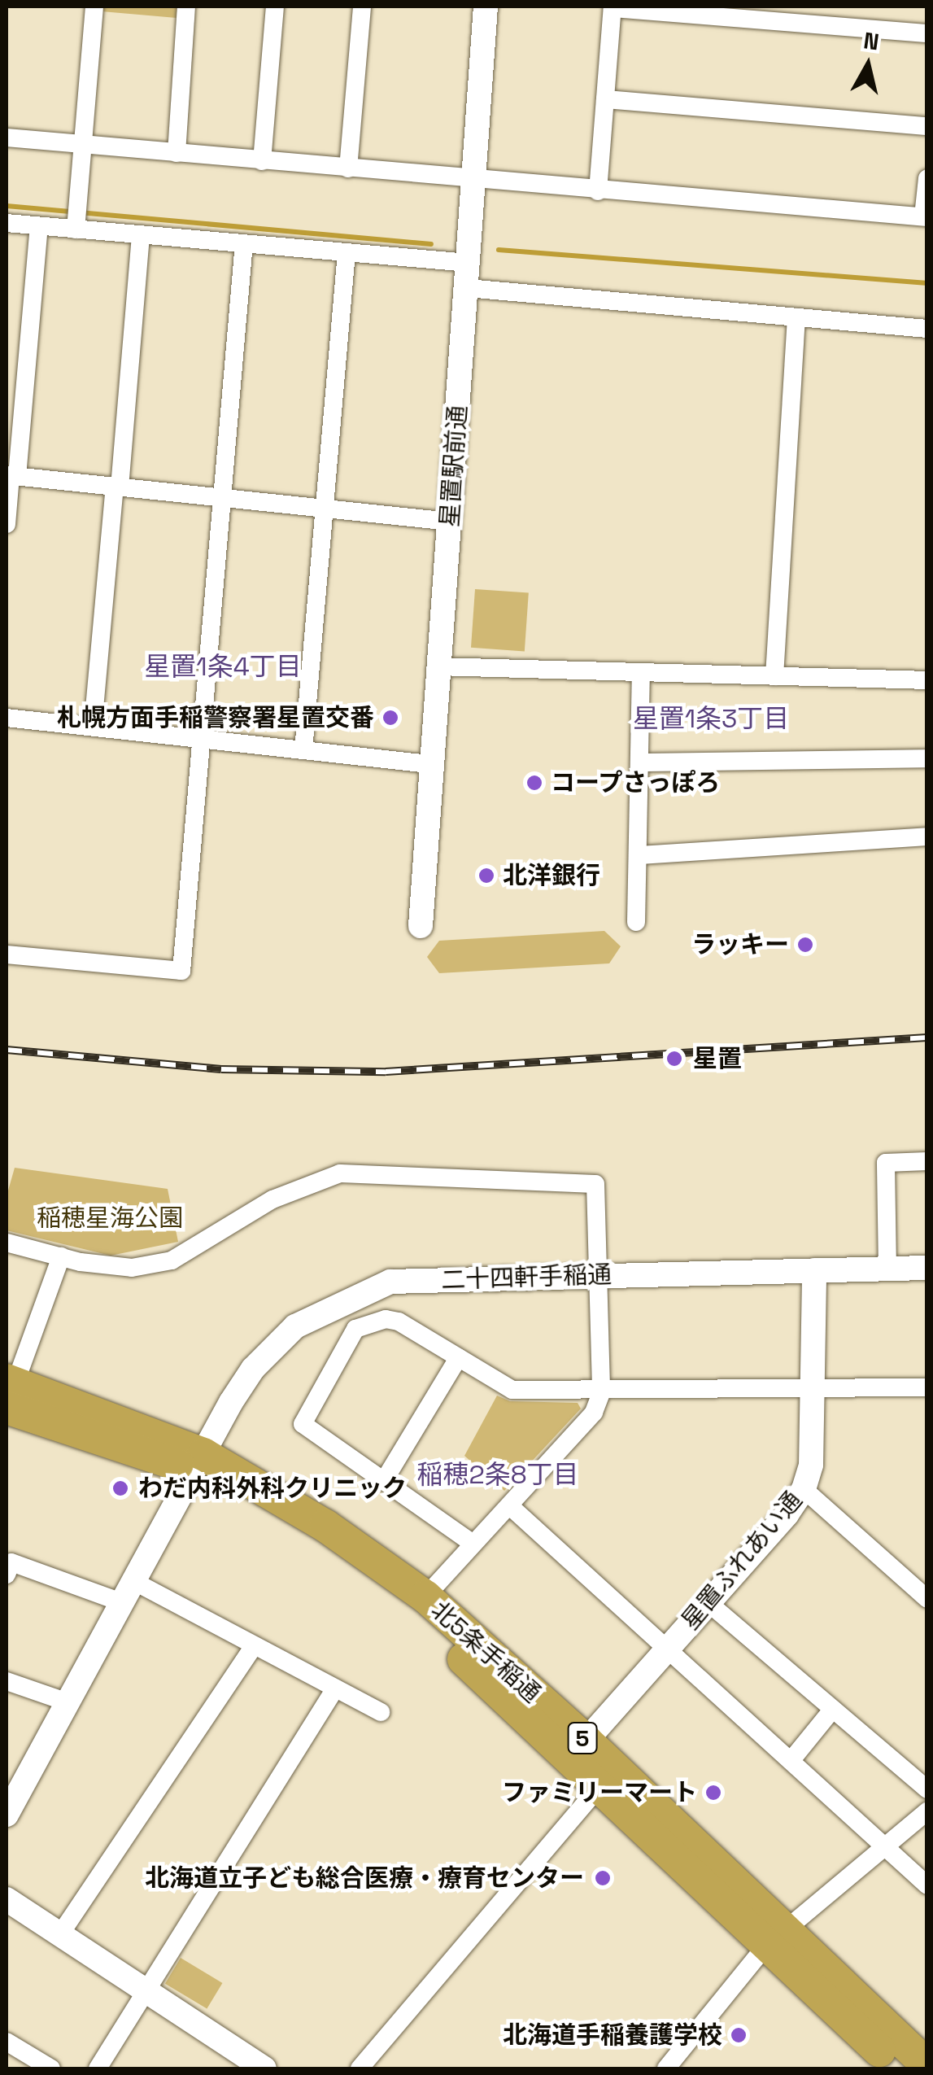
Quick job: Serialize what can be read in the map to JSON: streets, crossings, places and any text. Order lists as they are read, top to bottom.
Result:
{
  "streets": {
    "highway": ["北5条手稲通", "5"],
    "street": ["星置駅前通", "二十四軒手稲通", "星置ふれあい通"]
  },
  "crossings": [
    ["二十四軒手稲通", "星置ふれあい通"],
    ["二十四軒手稲通", "北5条手稲通"],
    ["星置ふれあい通", "北5条手稲通"]
  ],
  "districts": ["星置1条4丁目", "星置1条3丁目", "稲穂2条8丁目"],
  "parks": ["稲穂星海公園"],
  "places": [
    "札幌方面手稲警察署星置交番",
    "コープさっぽろ",
    "北洋銀行",
    "ラッキー",
    "星置",
    "わだ内科外科クリニック",
    "ファミリーマート",
    "北海道立子ども総合医療・療育センター",
    "北海道手稲養護学校"
  ],
  "north": "top"
}
